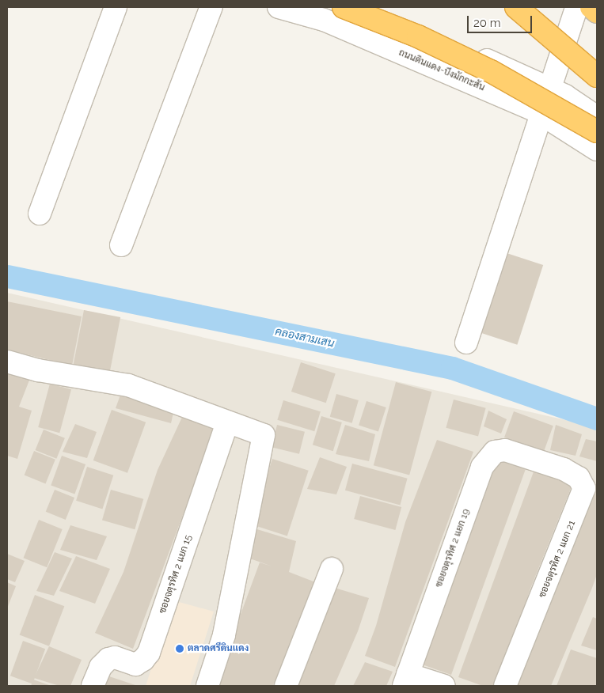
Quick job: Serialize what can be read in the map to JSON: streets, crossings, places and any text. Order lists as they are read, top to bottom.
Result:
{
  "streets": {
    "street": [
      "ถนนดินแดง-บึงมักกะสัน",
      "ซอยจตุรทิศ 2 แยก 19",
      "ซอยจตุรทิศ 2 แยก 21",
      "ซอยจตุรทิศ 2 แยก 15"
    ]
  },
  "crossings": [
    ["ซอยจตุรทิศ 2 แยก 19", "ซอยจตุรทิศ 2 แยก 21"]
  ],
  "water": ["คลองสามเสน"],
  "places": ["ตลาดศรีดินแดง"],
  "scale_bar": "20 m"
}
